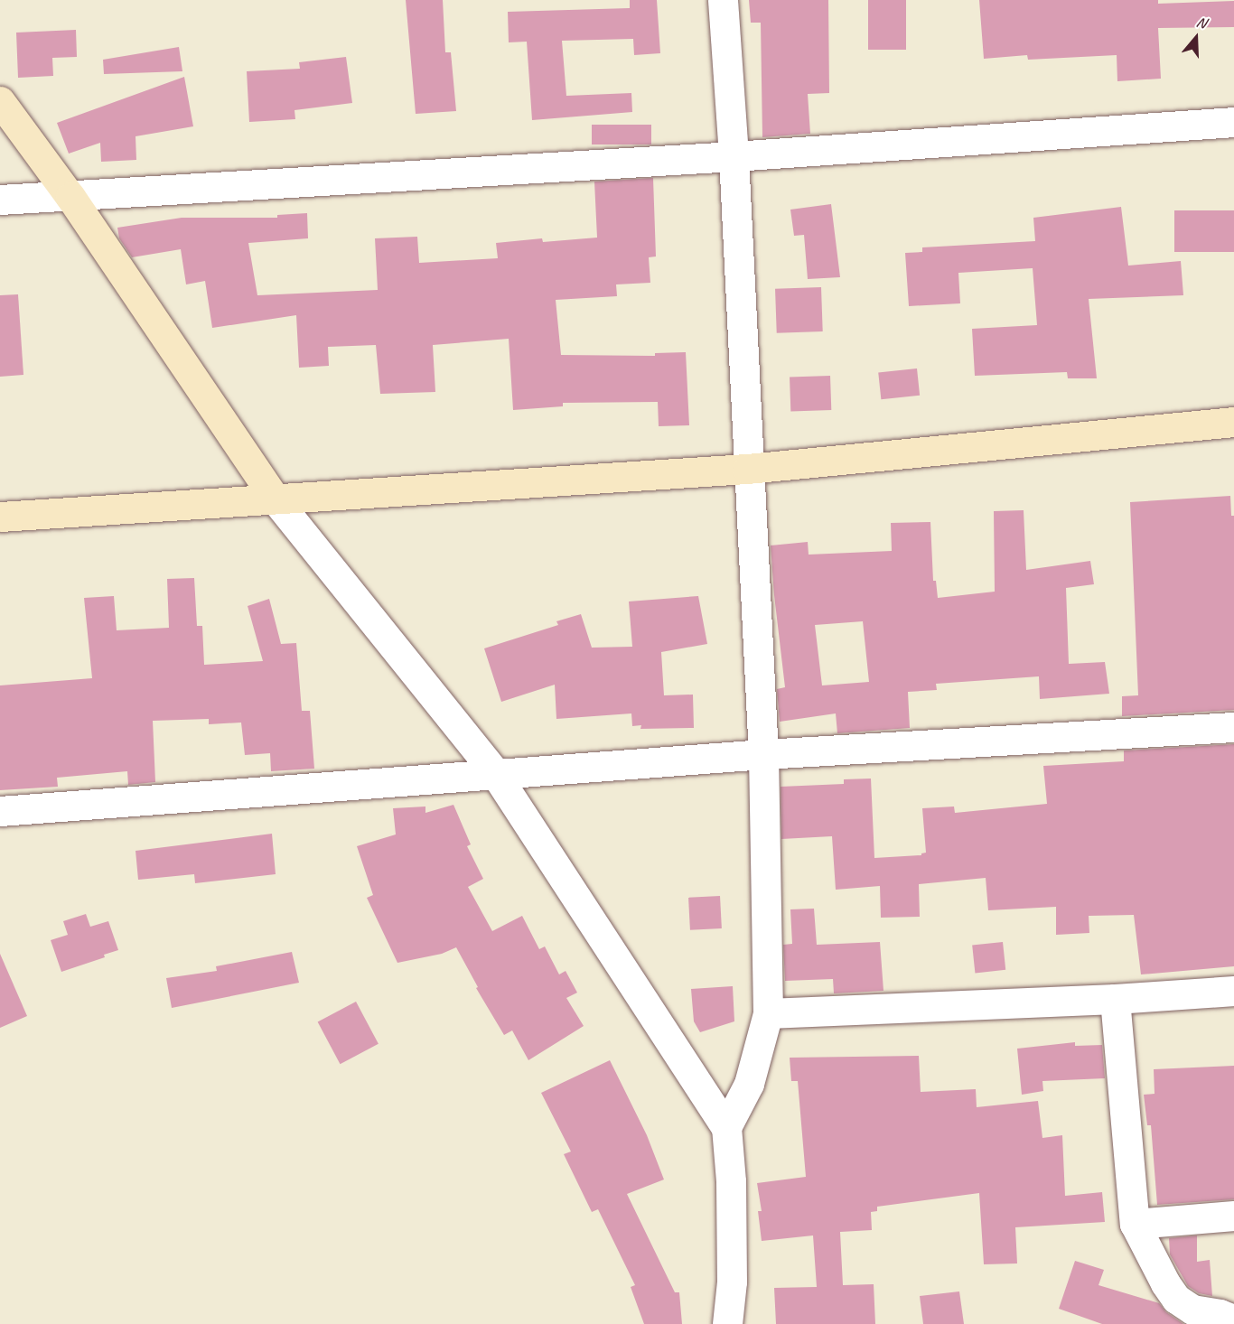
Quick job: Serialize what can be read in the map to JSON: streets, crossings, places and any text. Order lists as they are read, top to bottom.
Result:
{
  "north": "top"
}
